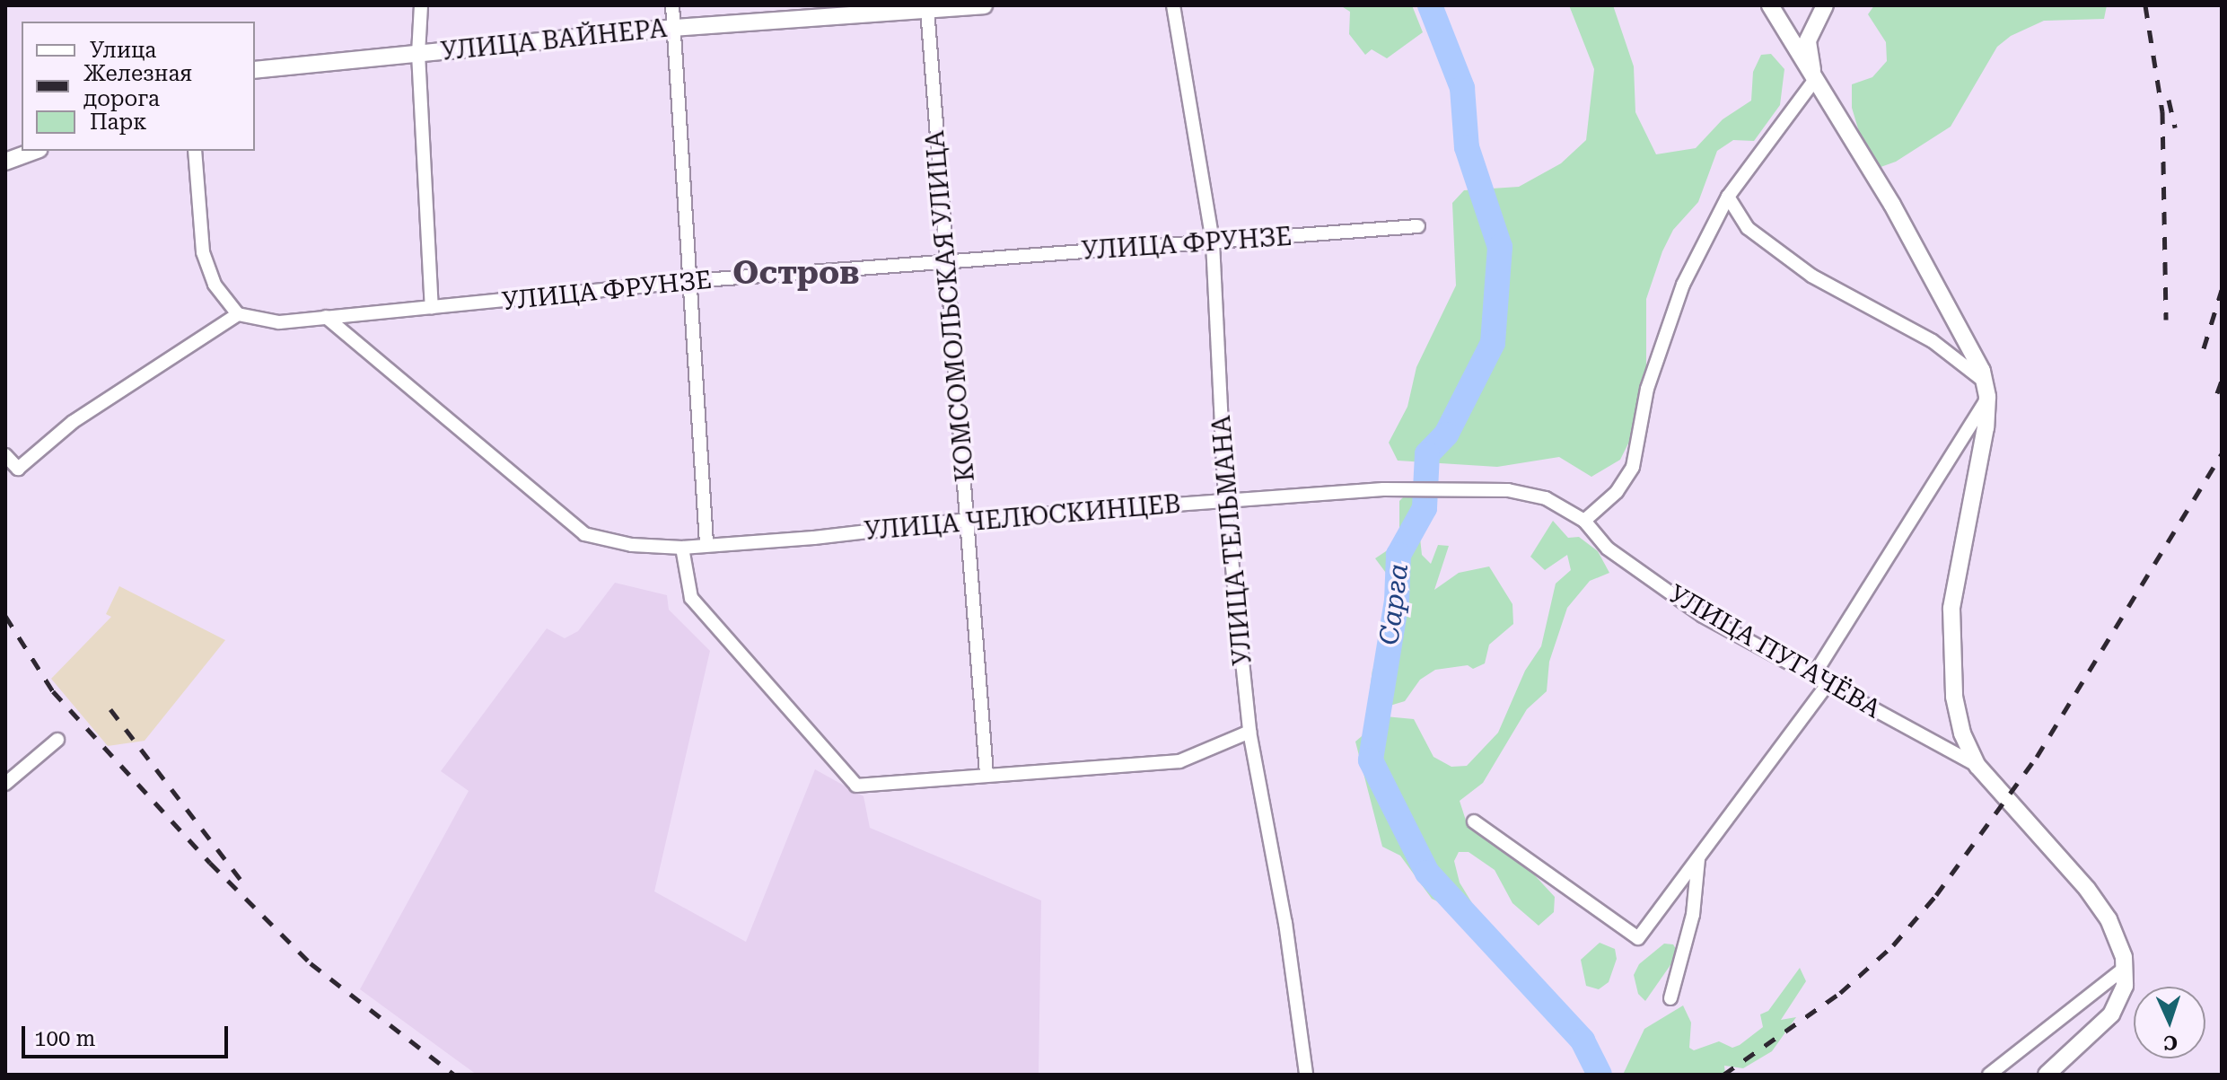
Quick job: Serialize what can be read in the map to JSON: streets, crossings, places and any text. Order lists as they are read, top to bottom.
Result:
{
  "streets": {
    "street": [
      "УЛИЦА ВАЙНЕРА",
      "УЛИЦА ФРУНЗЕ",
      "КОМСОМОЛЬСКАЯ УЛИЦА",
      "УЛИЦА ЧЕЛЮСКИНЦЕВ",
      "УЛИЦА ТЕЛЬМАНА",
      "УЛИЦА ПУГАЧЁВА"
    ]
  },
  "crossings": [
    ["УЛИЦА ВАЙНЕРА", "КОМСОМОЛЬСКАЯ УЛИЦА"],
    ["УЛИЦА ФРУНЗЕ", "КОМСОМОЛЬСКАЯ УЛИЦА"],
    ["УЛИЦА ФРУНЗЕ", "УЛИЦА ЧЕЛЮСКИНЦЕВ"],
    ["УЛИЦА ФРУНЗЕ", "УЛИЦА ТЕЛЬМАНА"],
    ["КОМСОМОЛЬСКАЯ УЛИЦА", "УЛИЦА ЧЕЛЮСКИНЦЕВ"],
    ["УЛИЦА ЧЕЛЮСКИНЦЕВ", "УЛИЦА ТЕЛЬМАНА"],
    ["УЛИЦА ЧЕЛЮСКИНЦЕВ", "УЛИЦА ПУГАЧЁВА"]
  ],
  "districts": ["Остров"],
  "water": ["Сарга"],
  "legend": ["Улица", "Железная дорога", "Парк"],
  "scale_bar": "100 m",
  "north": "bottom"
}
